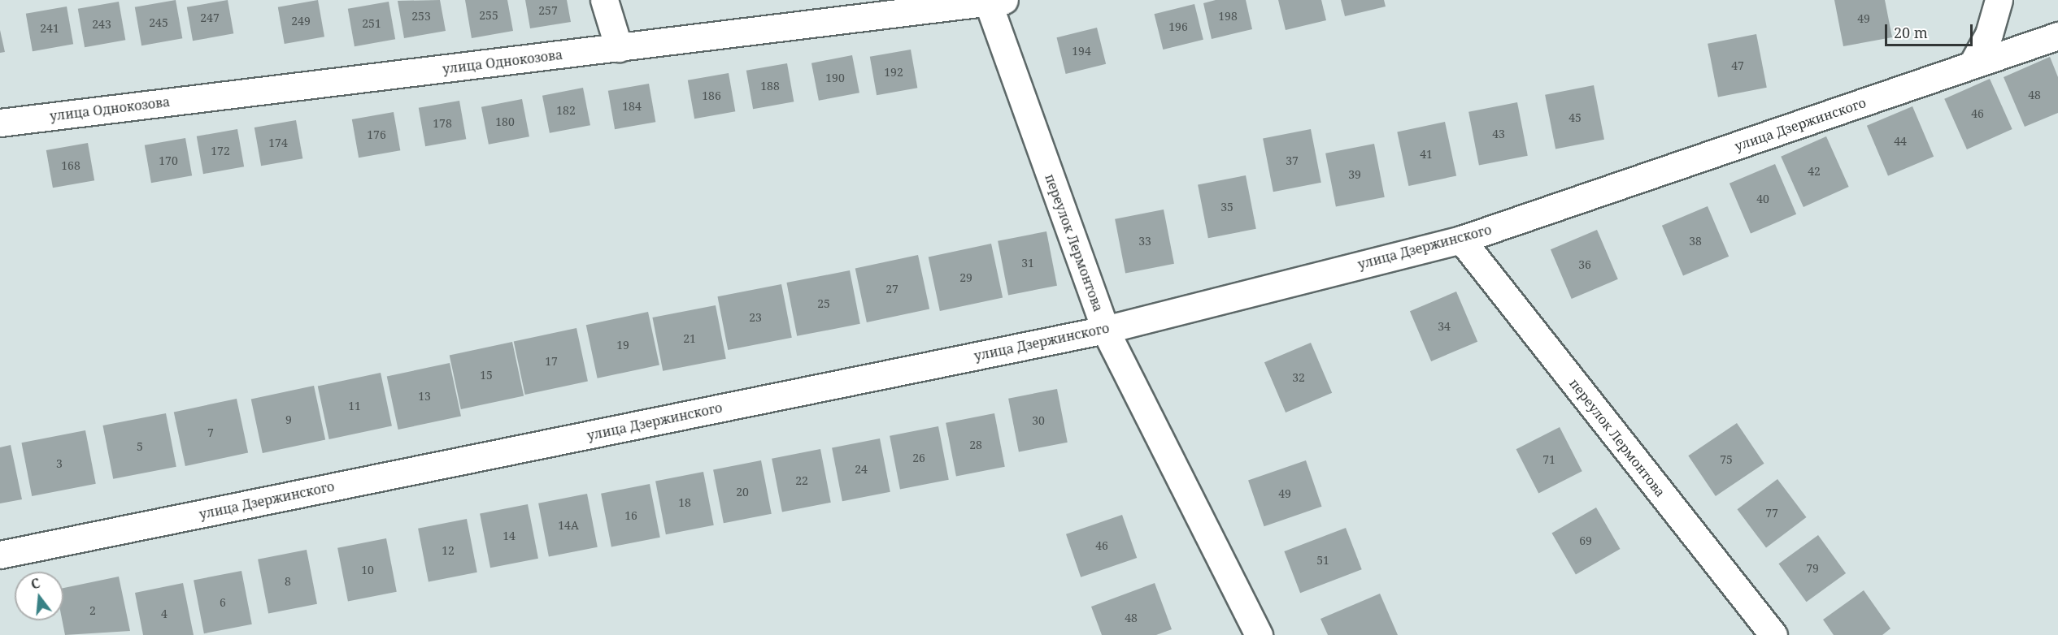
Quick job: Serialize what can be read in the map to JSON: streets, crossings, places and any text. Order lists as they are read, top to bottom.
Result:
{
  "streets": {
    "street": ["улица Однокозова", "улица Дзержинского", "переулок Лермонтова"]
  },
  "crossings": [
    ["улица Однокозова", "переулок Лермонтова"],
    ["улица Дзержинского", "переулок Лермонтова"]
  ],
  "house_numbers": [
    "257",
    "255",
    "253",
    "198",
    "247",
    "49",
    "249",
    "245",
    "251",
    "243",
    "196",
    "241",
    "194",
    "47",
    "192",
    "190",
    "188",
    "48",
    "186",
    "184",
    "182",
    "46",
    "45",
    "180",
    "178",
    "43",
    "176",
    "44",
    "174",
    "172",
    "41",
    "170",
    "37",
    "168",
    "42",
    "39",
    "40",
    "35",
    "33",
    "38",
    "31",
    "36",
    "29",
    "27",
    "25",
    "23",
    "34",
    "21",
    "19",
    "17",
    "15",
    "32",
    "13",
    "11",
    "9",
    "30",
    "7",
    "28",
    "5",
    "26",
    "71",
    "75",
    "3",
    "24",
    "22",
    "20",
    "49",
    "18",
    "77",
    "16",
    "14А",
    "14",
    "69",
    "46",
    "12",
    "51",
    "79",
    "10",
    "8",
    "6",
    "2",
    "4",
    "48"
  ],
  "scale_bar": "20 m",
  "north": "top"
}
